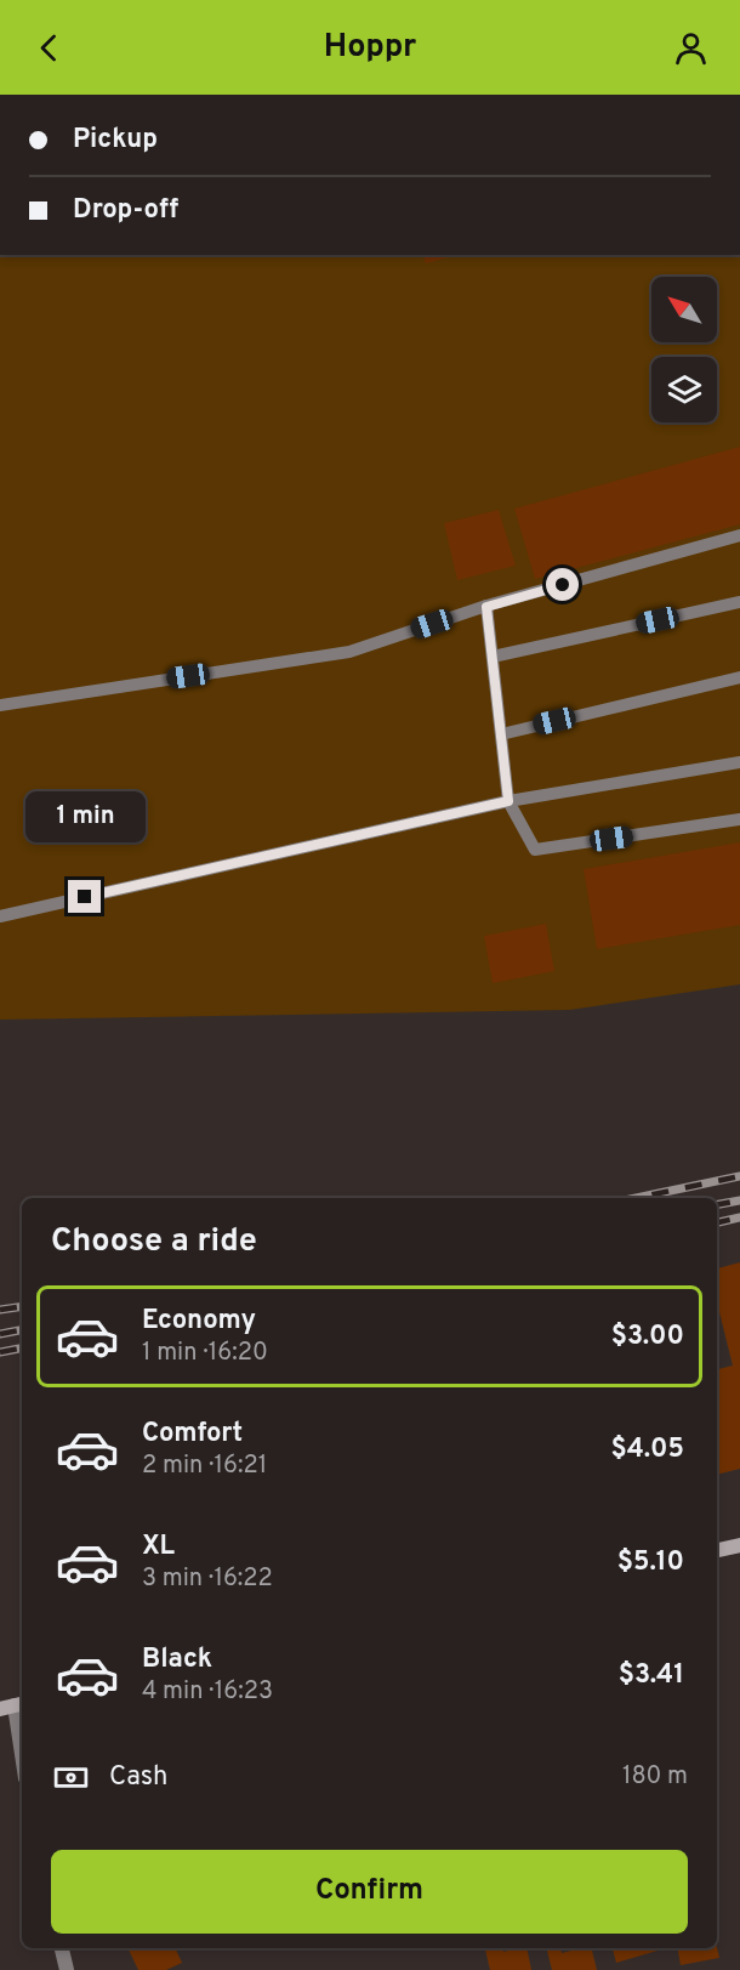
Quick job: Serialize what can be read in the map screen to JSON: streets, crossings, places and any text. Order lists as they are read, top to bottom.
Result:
{
  "north": "top left",
  "page": {
    "header": "Hoppr",
    "banner": ["Pickup", "Drop-off"],
    "bubble": "1 min",
    "heading": "Choose a ride",
    "list": [
      {
        "name": "Economy",
        "note": "1 min · 16:20",
        "value": "$3.00"
      },
      {
        "name": "Comfort",
        "note": "2 min · 16:21",
        "value": "$4.05"
      },
      {
        "name": "XL",
        "note": "3 min · 16:22",
        "value": "$5.10"
      },
      {
        "name": "Black",
        "note": "4 min · 16:23",
        "value": "$3.41"
      }
    ],
    "pay": ["Cash", "180 m"],
    "buttons": "Confirm"
  }
}
